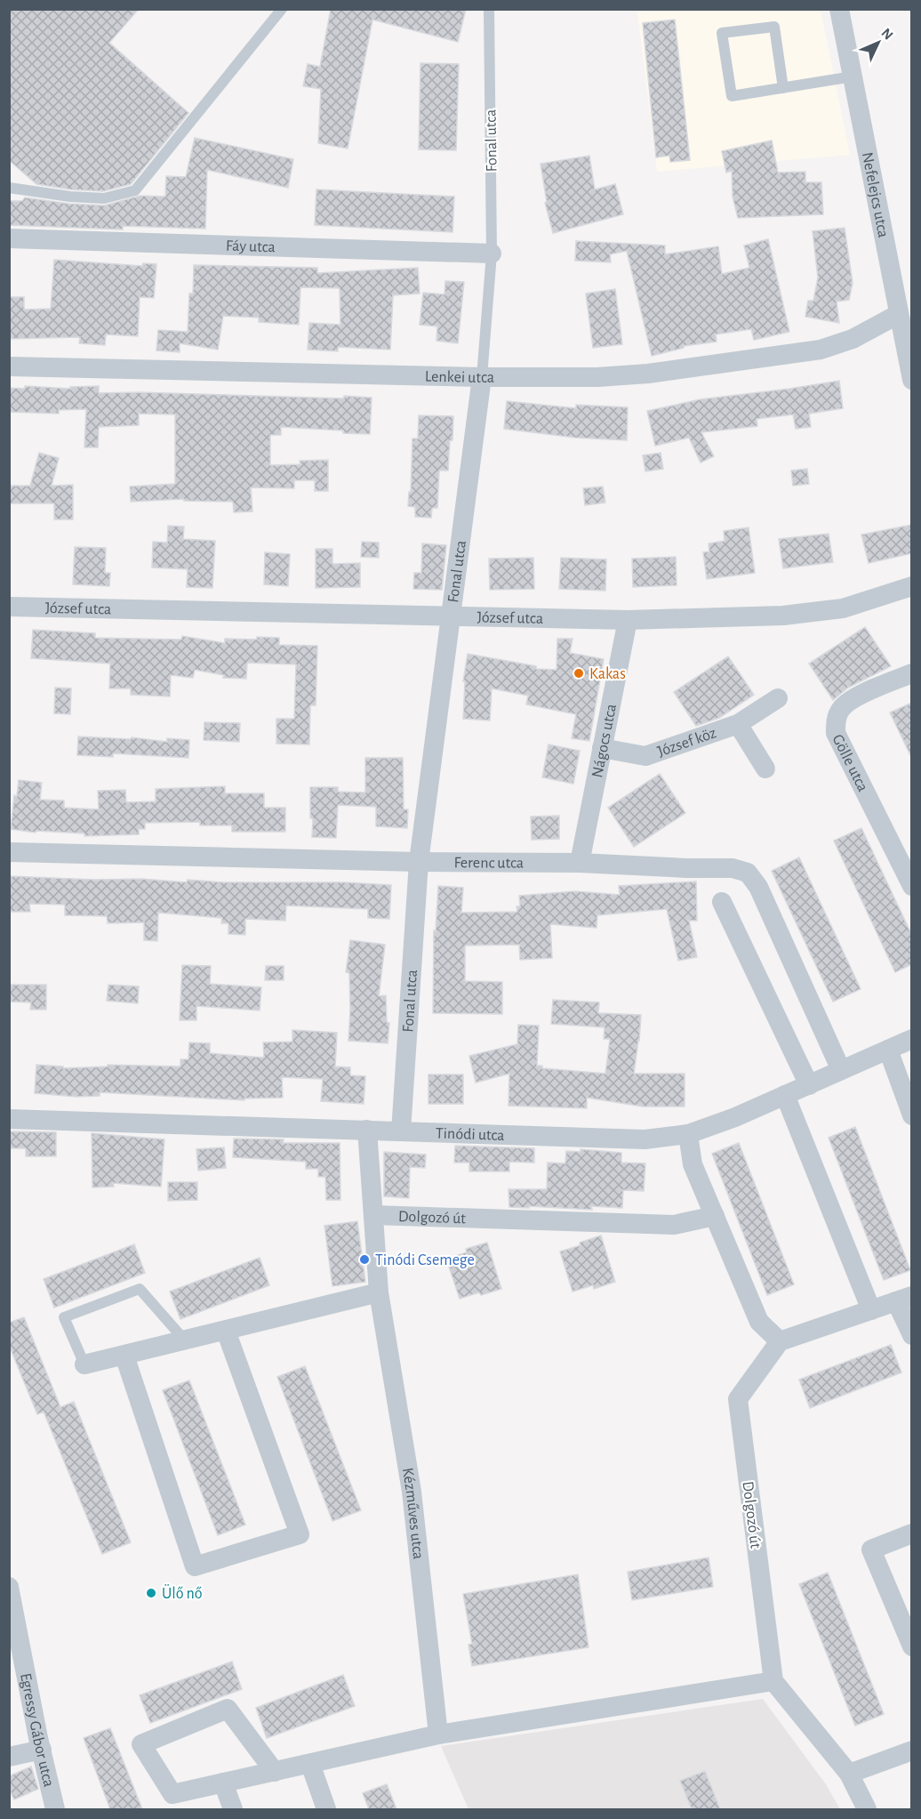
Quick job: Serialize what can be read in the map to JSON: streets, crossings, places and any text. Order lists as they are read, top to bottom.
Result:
{
  "streets": {
    "street": [
      "Fonal utca",
      "Nefelejcs utca",
      "Fáy utca",
      "Lenkei utca",
      "József utca",
      "Nágocs utca",
      "József köz",
      "Gölle utca",
      "Ferenc utca",
      "Tinódi utca",
      "Dolgozó út",
      "Kézműves utca",
      "Egressy Gábor utca"
    ]
  },
  "crossings": [
    ["Fonal utca", "Fáy utca"],
    ["Fonal utca", "Lenkei utca"],
    ["Fonal utca", "József utca"],
    ["Fonal utca", "Ferenc utca"],
    ["Fonal utca", "Tinódi utca"],
    ["Nefelejcs utca", "Lenkei utca"],
    ["József utca", "Nágocs utca"],
    ["Nágocs utca", "József köz"],
    ["Nágocs utca", "Ferenc utca"],
    ["Ferenc utca", "Tinódi utca"],
    ["Tinódi utca", "Kézműves utca"],
    ["Dolgozó út", "Kézműves utca"]
  ],
  "places": ["Kakas", "Tinódi Csemege", "Ülő nő"],
  "north": "top right"
}
